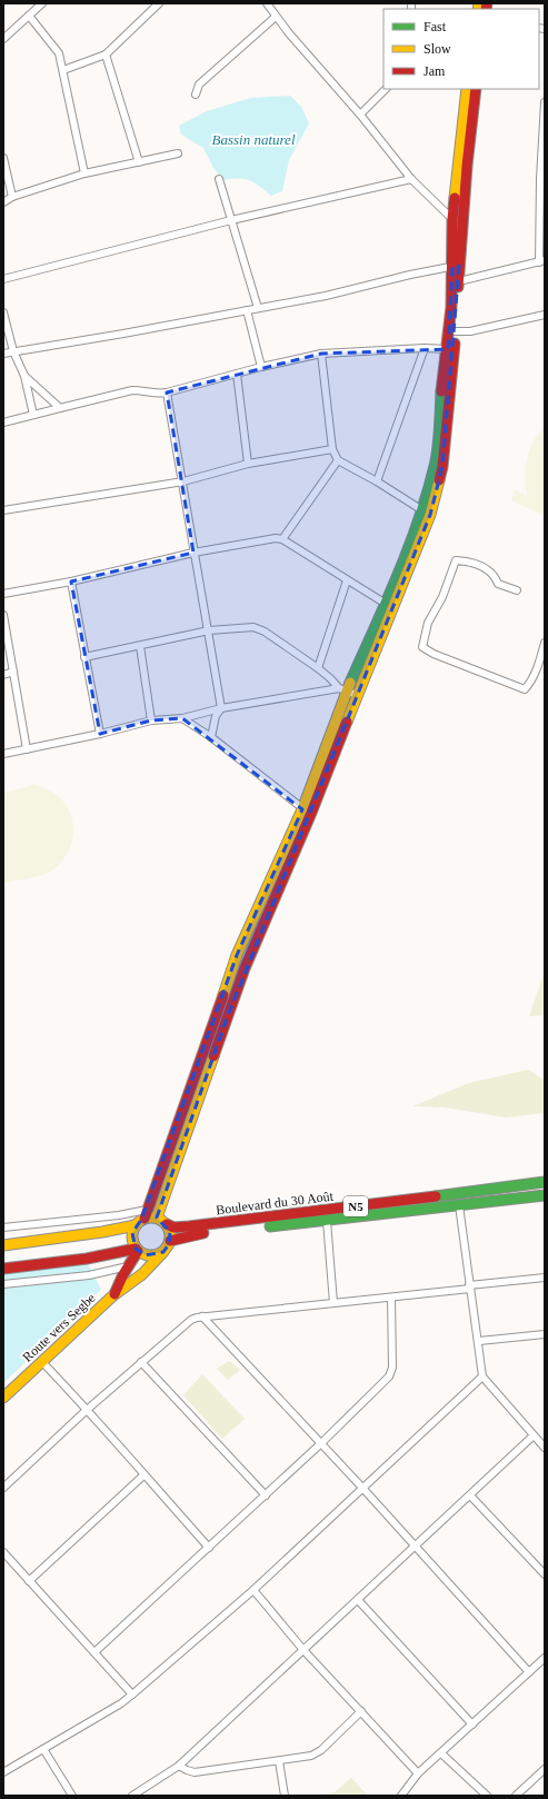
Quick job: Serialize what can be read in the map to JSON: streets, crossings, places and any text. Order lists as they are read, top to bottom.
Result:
{
  "streets": {
    "main road": ["Boulevard du 30 Août", "N5", "Route vers Segbe"]
  },
  "crossings": [
    ["Boulevard du 30 Août", "N5"],
    ["Boulevard du 30 Août", "Route vers Segbe"],
    ["N5", "Route vers Segbe"]
  ],
  "water": ["Bassin naturel"],
  "legend": ["Fast", "Slow", "Jam"]
}
